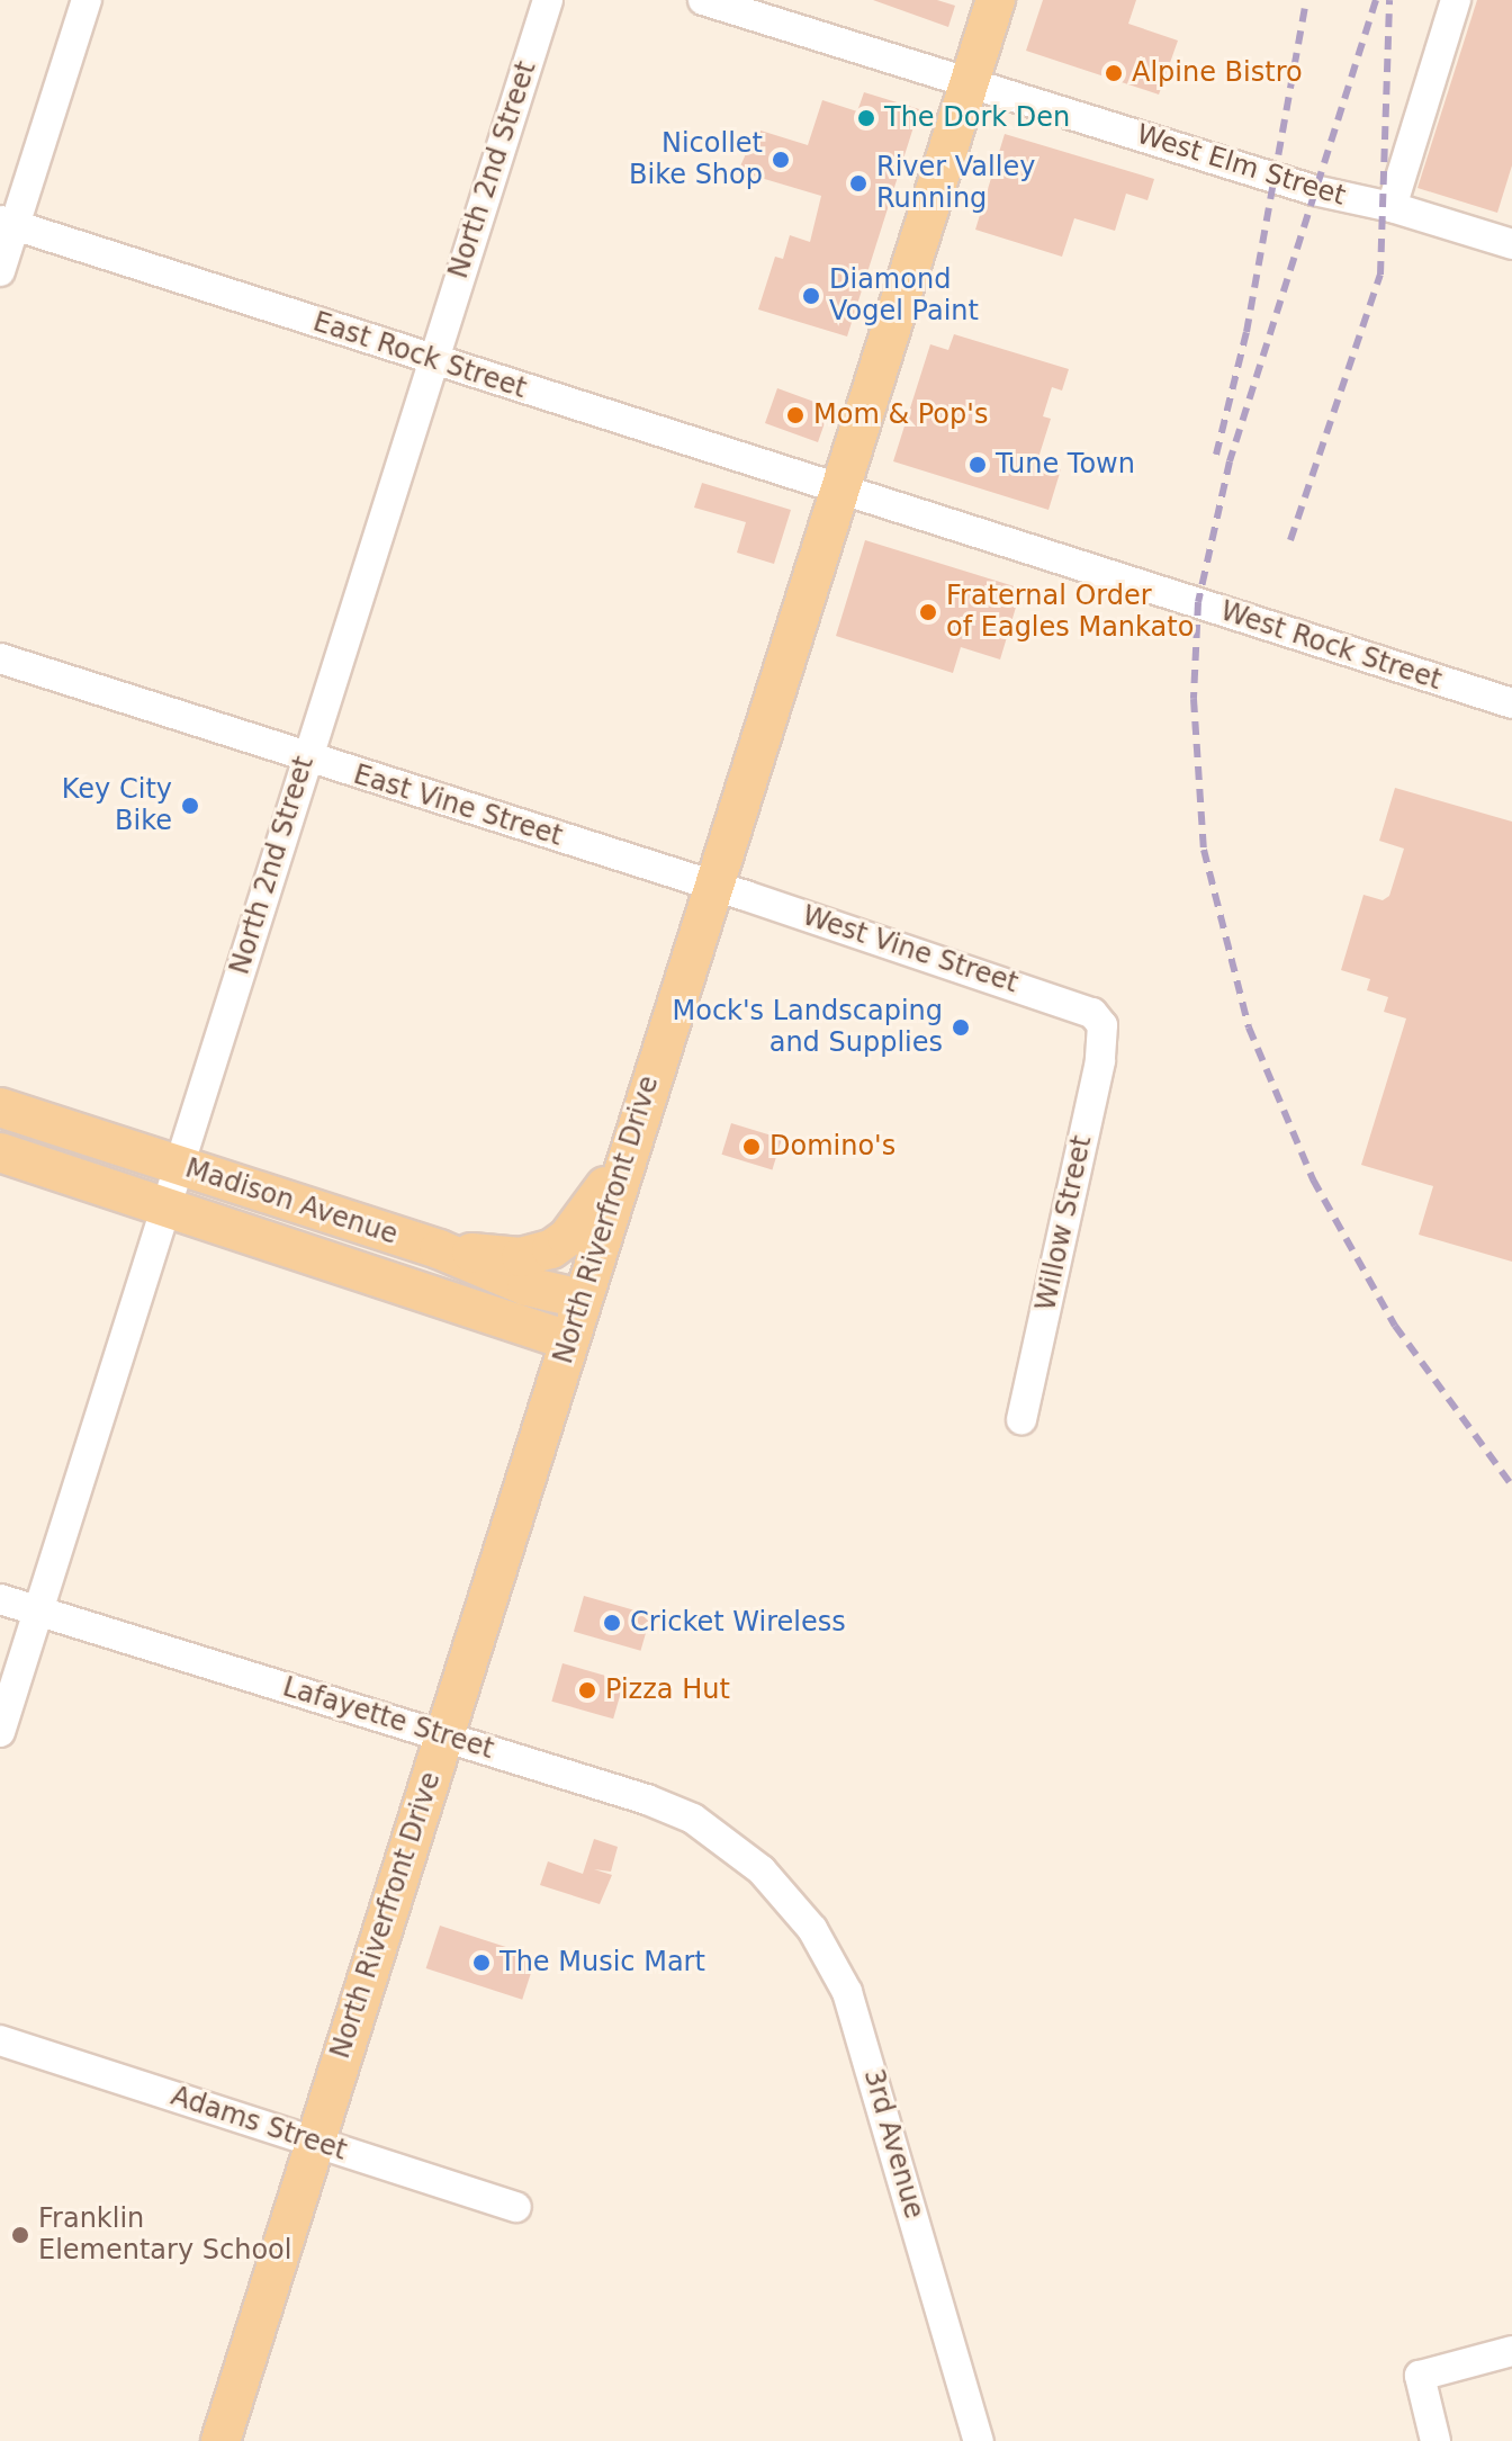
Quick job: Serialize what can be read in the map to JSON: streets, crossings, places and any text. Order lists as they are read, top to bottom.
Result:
{
  "streets": {
    "main road": ["Madison Avenue", "North Riverfront Drive"],
    "street": [
      "West Elm Street",
      "North 2nd Street",
      "East Rock Street",
      "West Rock Street",
      "East Vine Street",
      "West Vine Street",
      "Willow Street",
      "Lafayette Street",
      "Adams Street",
      "3rd Avenue"
    ]
  },
  "crossings": [
    ["West Elm Street", "North Riverfront Drive"],
    ["North 2nd Street", "East Rock Street"],
    ["North 2nd Street", "East Vine Street"],
    ["North 2nd Street", "Madison Avenue"],
    ["North 2nd Street", "Lafayette Street"],
    ["East Rock Street", "West Rock Street"],
    ["East Rock Street", "North Riverfront Drive"],
    ["West Rock Street", "North Riverfront Drive"],
    ["East Vine Street", "West Vine Street"],
    ["East Vine Street", "North Riverfront Drive"],
    ["West Vine Street", "North Riverfront Drive"],
    ["West Vine Street", "Willow Street"],
    ["Madison Avenue", "North Riverfront Drive"],
    ["North Riverfront Drive", "Lafayette Street"],
    ["North Riverfront Drive", "Adams Street"],
    ["Lafayette Street", "3rd Avenue"]
  ],
  "places": [
    "Alpine Bistro",
    "The Dork Den",
    "Nicollet Bike Shop",
    "River Valley Running",
    "Diamond Vogel Paint",
    "Mom & Pop's",
    "Tune Town",
    "Fraternal Order of Eagles Mankato",
    "Key City Bike",
    "Mock's Landscaping and Supplies",
    "Domino's",
    "Cricket Wireless",
    "Pizza Hut",
    "The Music Mart",
    "Franklin Elementary School"
  ]
}
